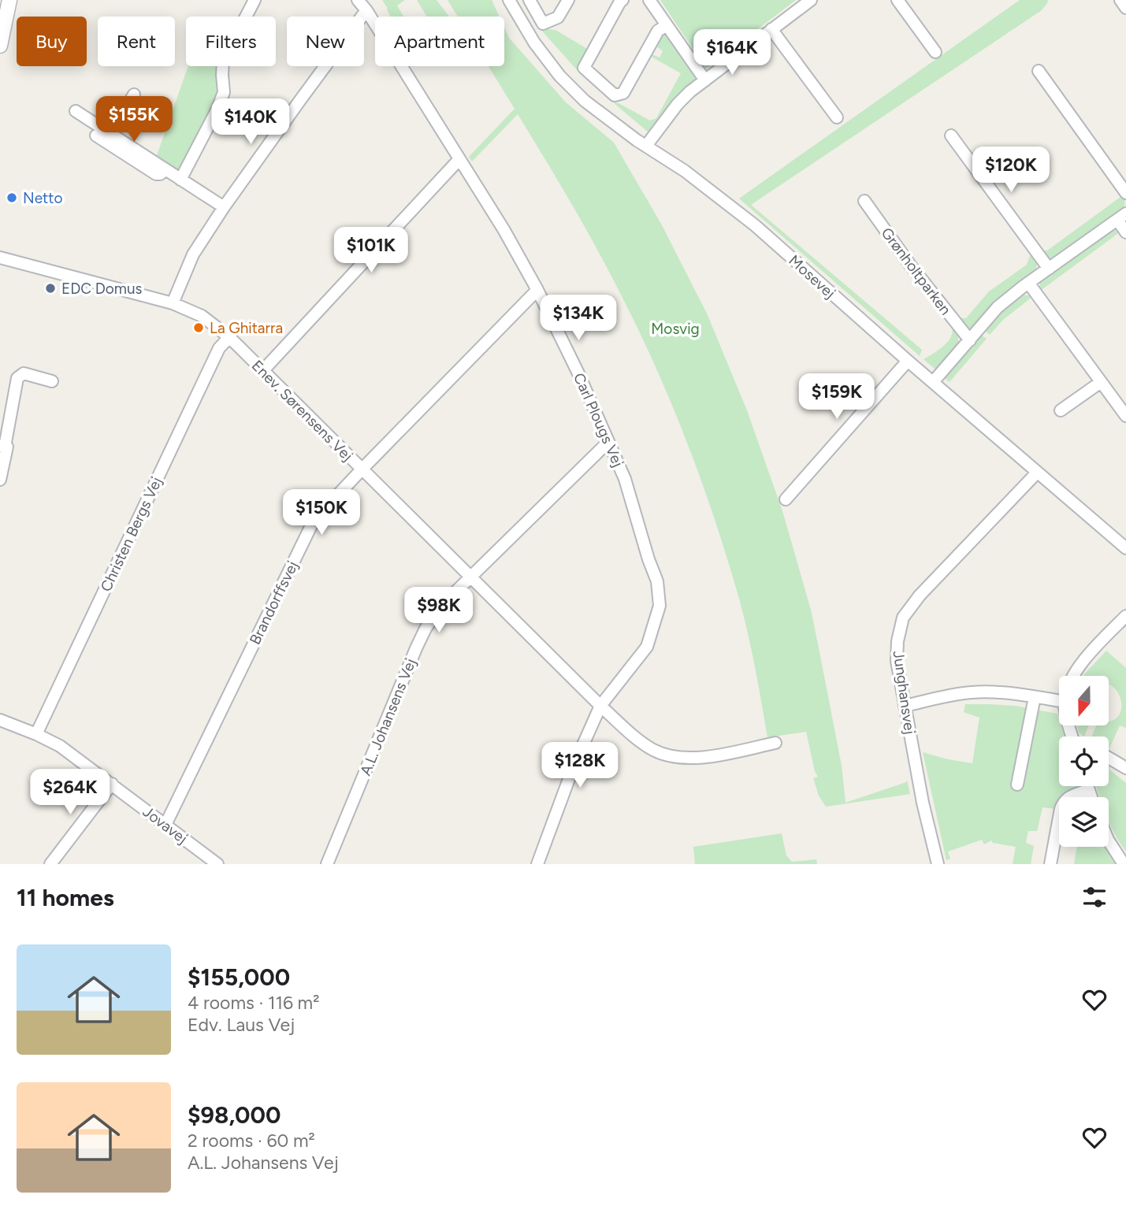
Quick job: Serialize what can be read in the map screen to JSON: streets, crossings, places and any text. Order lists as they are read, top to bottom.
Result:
{
  "streets": {
    "street": [
      "Grønholtparken",
      "Mosevej",
      "Enev. Sørensens Vej",
      "Carl Plougs Vej",
      "Christen Bergs Vej",
      "Brandorffsvej",
      "Junghansvej",
      "A.L. Johansens Vej",
      "Jovavej"
    ]
  },
  "crossings": [
    ["Mosevej", "Junghansvej"],
    ["Enev. Sørensens Vej", "Carl Plougs Vej"],
    ["Enev. Sørensens Vej", "Christen Bergs Vej"],
    ["Enev. Sørensens Vej", "Brandorffsvej"],
    ["Enev. Sørensens Vej", "A.L. Johansens Vej"],
    ["Carl Plougs Vej", "Brandorffsvej"],
    ["Carl Plougs Vej", "A.L. Johansens Vej"],
    ["Christen Bergs Vej", "Jovavej"],
    ["Brandorffsvej", "Jovavej"]
  ],
  "parks": ["Mosvig"],
  "places": ["Netto", "EDC Domus", "La Ghitarra"],
  "north": "bottom",
  "page": {
    "chip": [
      "Buy",
      "Rent",
      "Filters",
      "New",
      "Apartment"
    ],
    "price": [
      "$164K",
      "$155K",
      "$140K",
      "$120K",
      "$101K",
      "$134K",
      "$159K",
      "$150K",
      "$98K",
      "$128K",
      "$264K"
    ],
    "heading": "11 homes",
    "list": [
      {
        "name": "$155,000",
        "note": "4 rooms · 116 m² · Edv. Laus Vej"
      },
      {
        "name": "$98,000",
        "note": "2 rooms · 60 m² · A.L. Johansens Vej"
      }
    ]
  }
}
